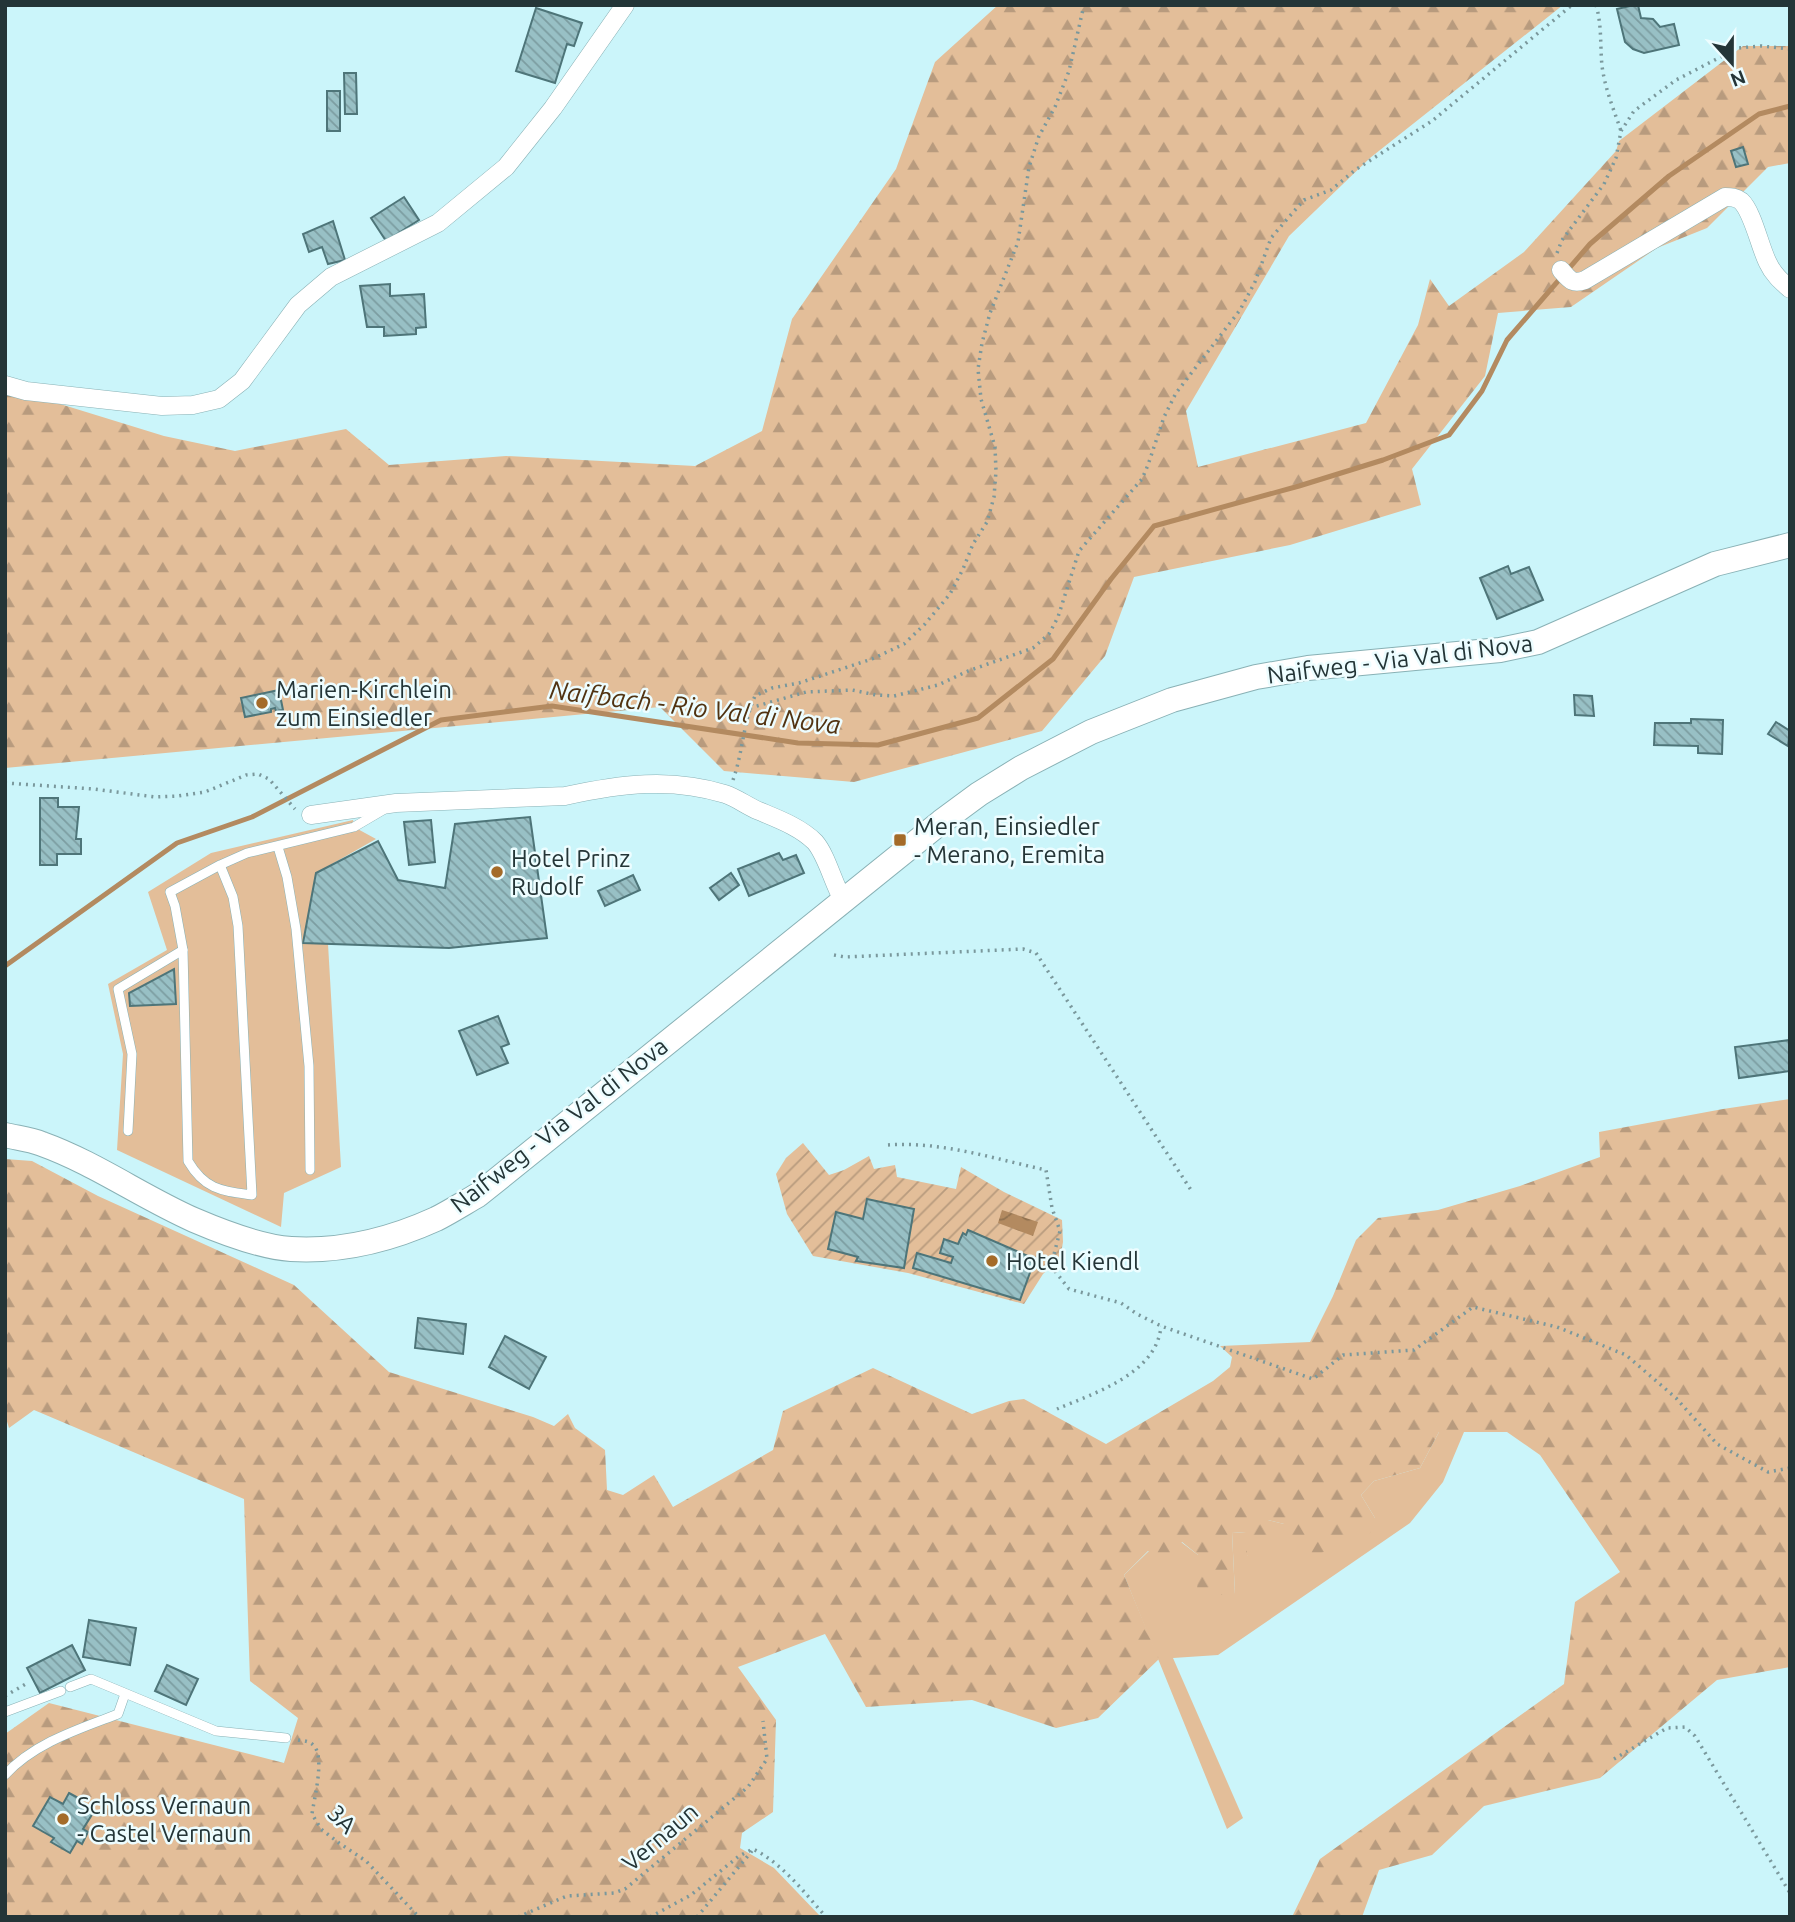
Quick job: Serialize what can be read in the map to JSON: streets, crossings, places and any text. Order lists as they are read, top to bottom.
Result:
{
  "streets": {
    "main road": ["Naifweg - Via Val di Nova"],
    "path": ["3A", "Vernaun"]
  },
  "water": ["Naifbach - Rio Val di Nova"],
  "places": {
    "other": [
      "Marien-Kirchlein zum Einsiedler",
      "Hotel Prinz Rudolf",
      "Hotel Kiendl",
      "Schloss Vernaun - Castel Vernaun"
    ],
    "transit": ["Meran, Einsiedler - Merano, Eremita"]
  },
  "north": "bottom"
}
